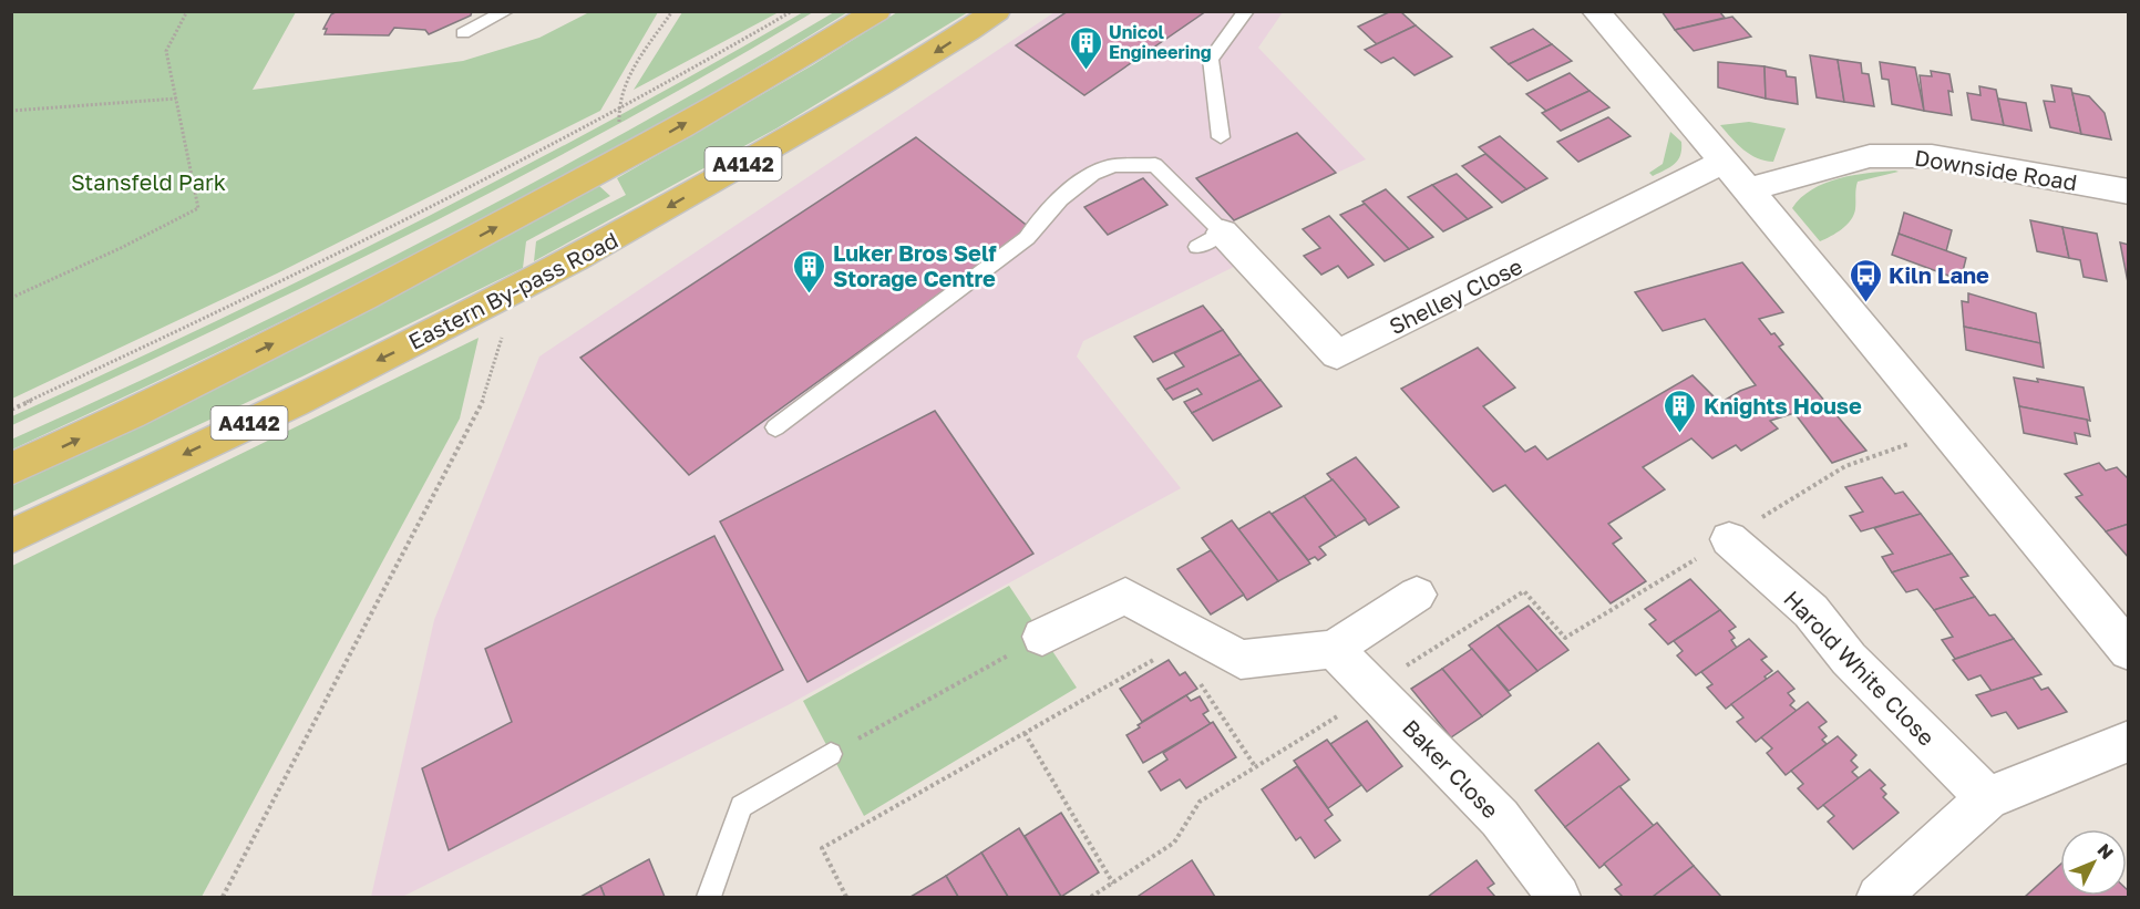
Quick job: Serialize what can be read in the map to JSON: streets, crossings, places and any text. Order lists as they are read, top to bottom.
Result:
{
  "streets": {
    "highway": ["A4142", "Eastern By-pass Road"],
    "street": [
      "Downside Road",
      "Shelley Close",
      "Harold White Close",
      "Baker Close"
    ]
  },
  "parks": ["Stansfeld Park"],
  "places": {
    "building": ["Unicol Engineering", "Luker Bros Self Storage Centre", "Knights House"],
    "bus stop": ["Kiln Lane"]
  },
  "north": "top right"
}
